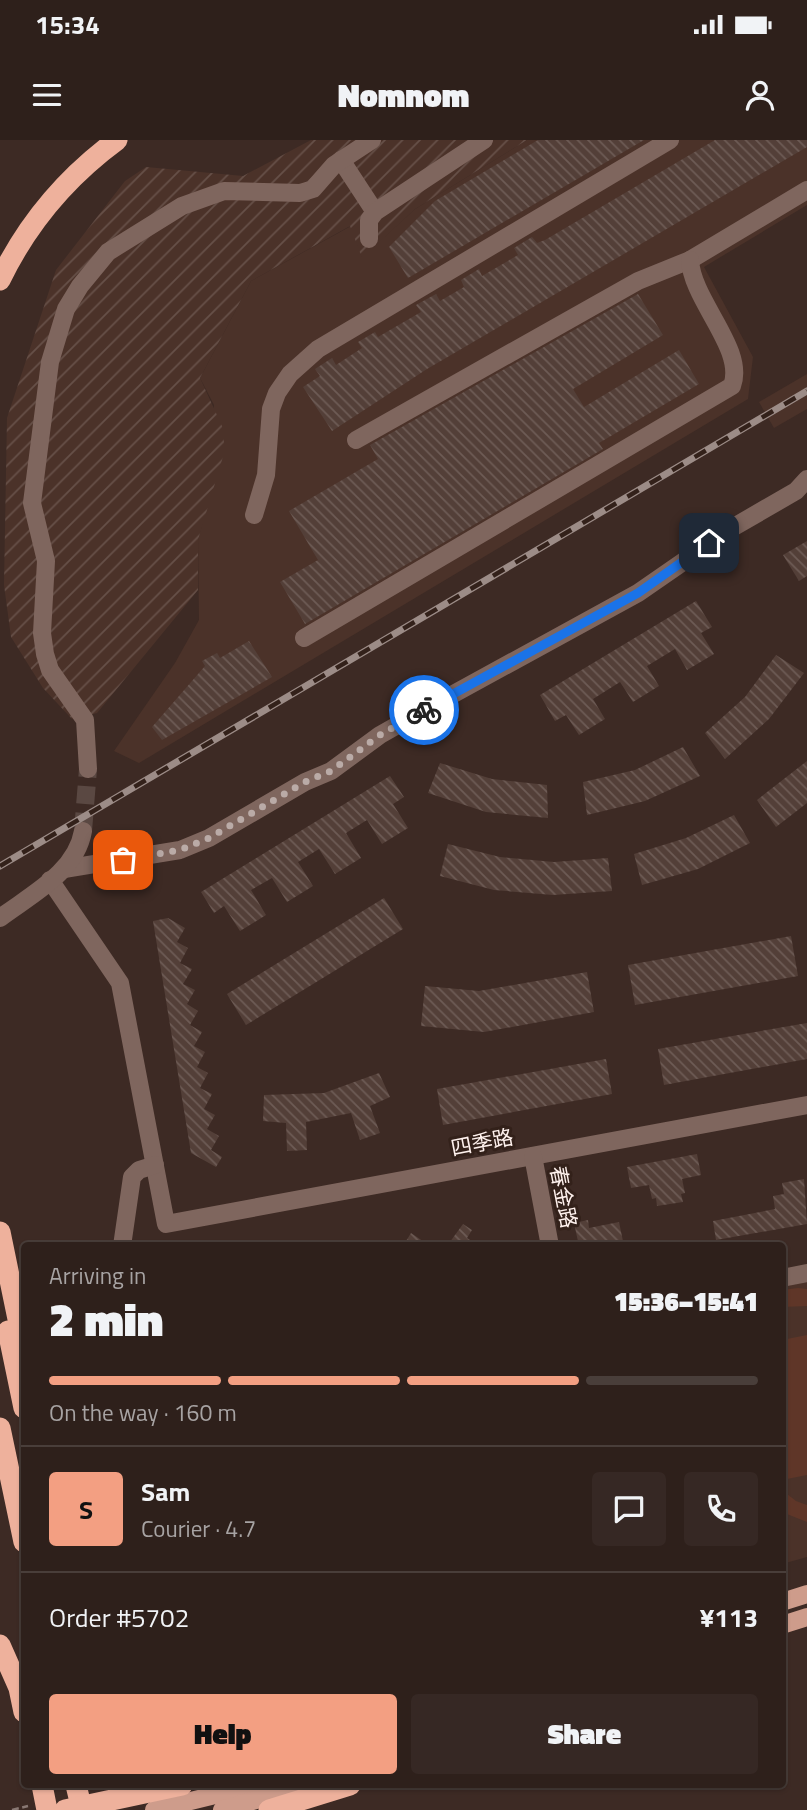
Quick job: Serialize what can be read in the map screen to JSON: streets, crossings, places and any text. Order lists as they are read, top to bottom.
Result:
{
  "streets": {
    "street": ["四季路", "春金路"]
  },
  "crossings": [
    ["四季路", "春金路"]
  ],
  "page": {
    "status": "15:34",
    "header": "Nomnom",
    "heading": ["2 min", "Arriving in", "15:36–15:41"],
    "panel": [
      "Sam",
      "Courier · 4.7",
      "Order #5702",
      "¥113"
    ],
    "bar": "On the way · 160 m",
    "round": "S",
    "buttons": ["Help", "Share"]
  }
}
